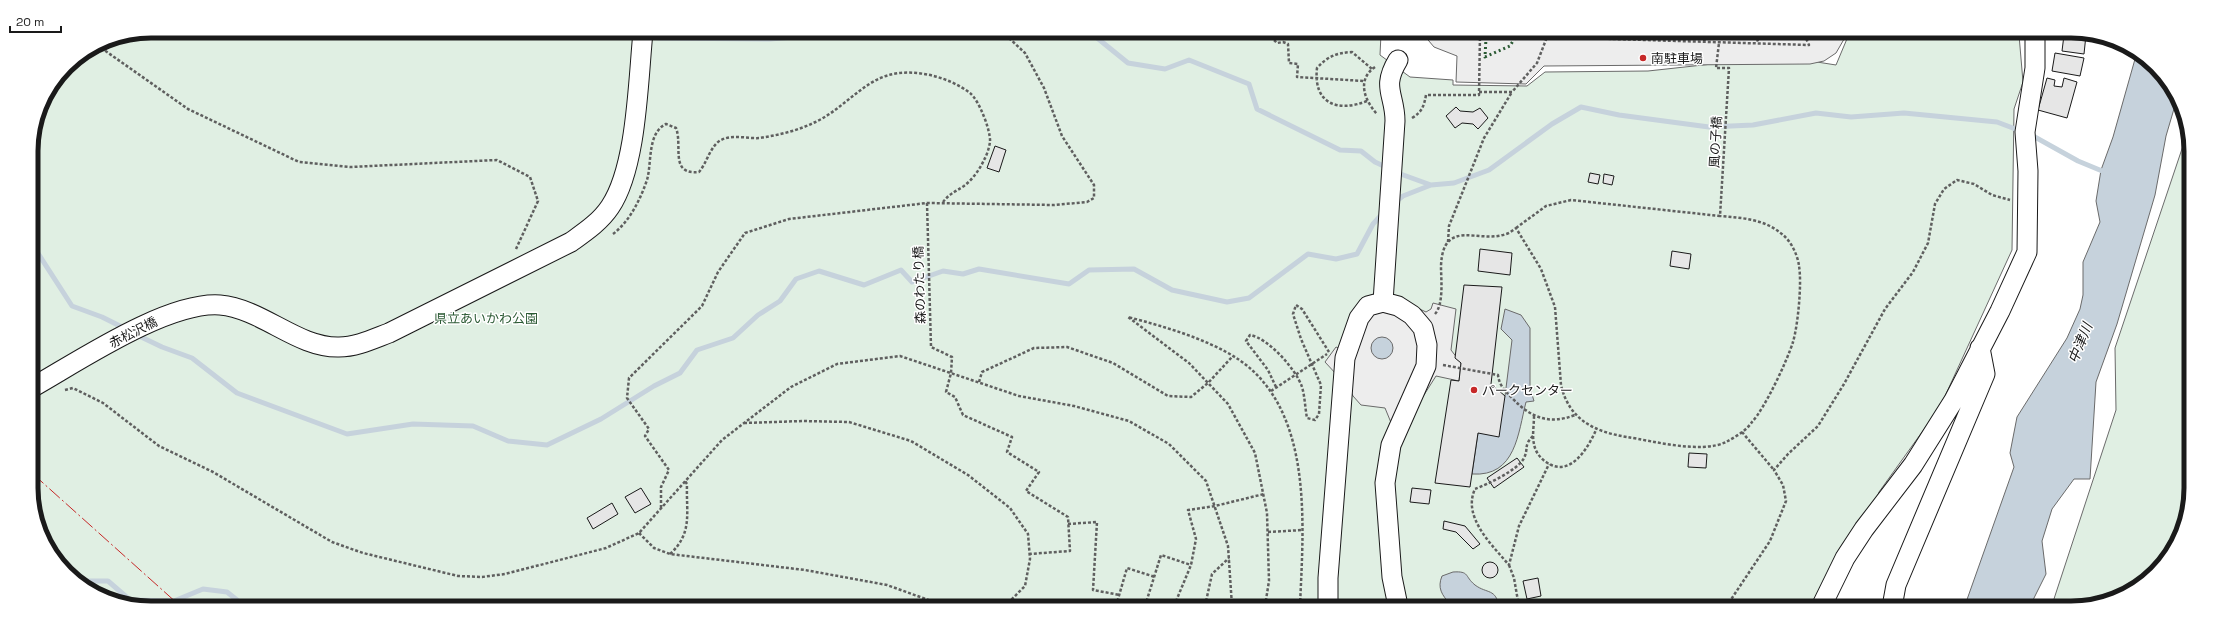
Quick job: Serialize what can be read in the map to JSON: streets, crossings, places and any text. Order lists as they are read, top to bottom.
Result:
{
  "streets": {
    "street": ["赤松沢橋"],
    "path": ["風の子橋", "森のわたり橋"]
  },
  "water": ["中津川"],
  "parks": ["県立あいかわ公園"],
  "places": ["南駐車場", "パークセンター"],
  "scale_bar": "20 m"
}
